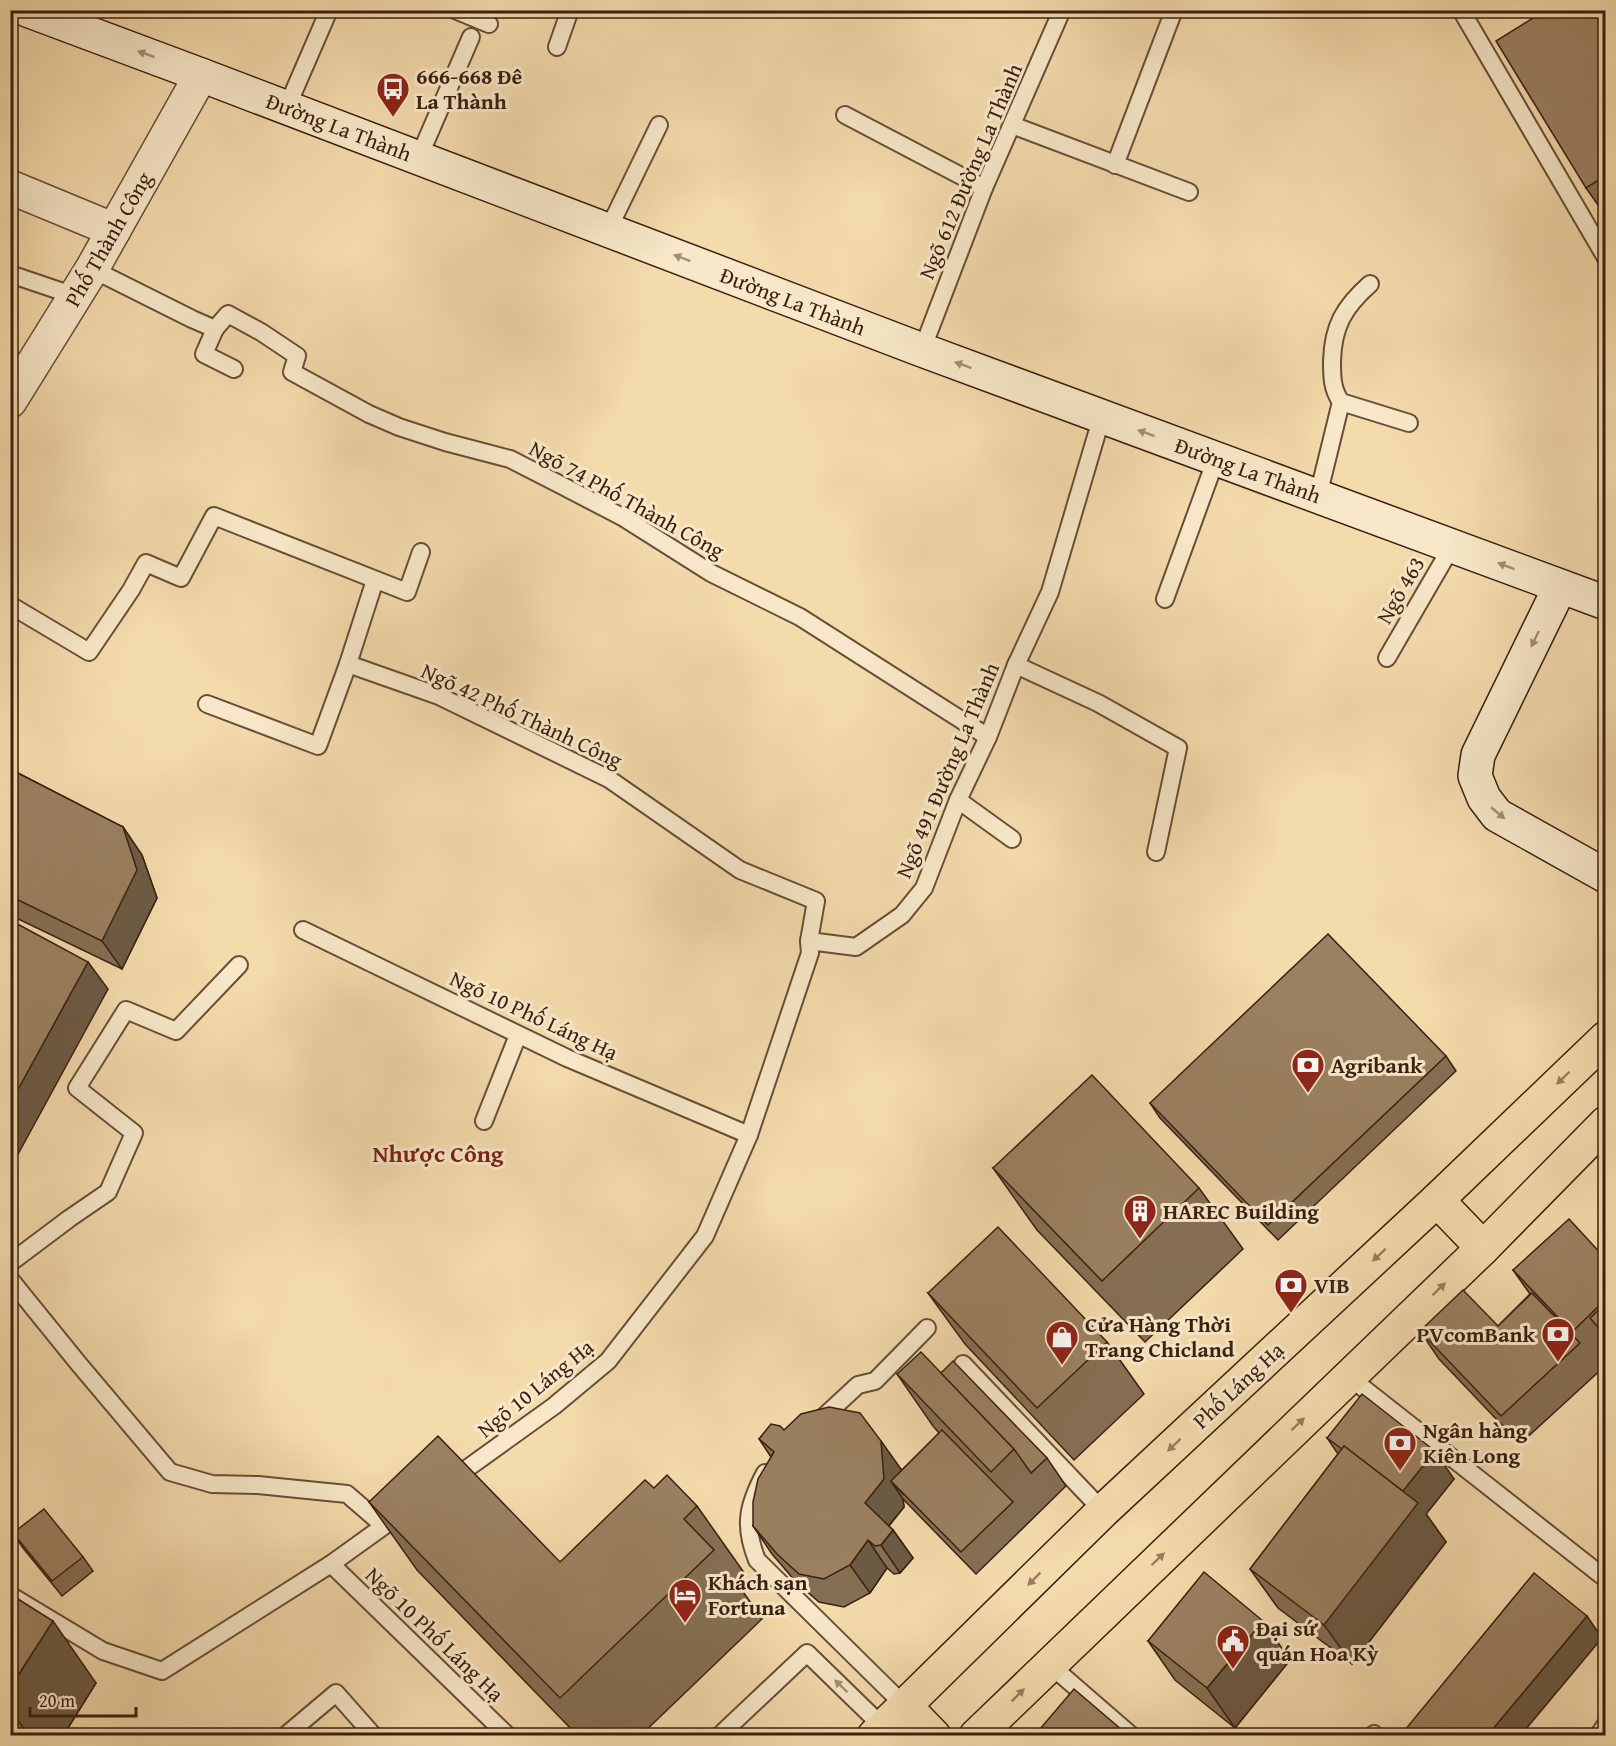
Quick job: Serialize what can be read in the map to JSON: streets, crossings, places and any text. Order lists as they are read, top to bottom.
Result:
{
  "streets": {
    "main road": ["Đường La Thành", "Phố Thành Công", "Phố Láng Hạ"],
    "lane": [
      "Ngõ 612 Đường La Thành",
      "Ngõ 74 Phố Thành Công",
      "Ngõ 463",
      "Ngõ 42 Phố Thành Công",
      "Ngõ 491 Đường La Thành",
      "Ngõ 10 Phố Láng Hạ",
      "Ngõ 10 Láng Hạ"
    ]
  },
  "crossings": [
    ["Đường La Thành", "Ngõ 612 Đường La Thành"],
    ["Đường La Thành", "Phố Thành Công"],
    ["Đường La Thành", "Ngõ 463"],
    ["Đường La Thành", "Ngõ 491 Đường La Thành"],
    ["Ngõ 74 Phố Thành Công", "Ngõ 491 Đường La Thành"],
    ["Ngõ 42 Phố Thành Công", "Ngõ 491 Đường La Thành"],
    ["Ngõ 10 Phố Láng Hạ", "Ngõ 10 Láng Hạ"]
  ],
  "one_way": ["Đường La Thành"],
  "districts": ["Nhược Công"],
  "places": {
    "bus stop": ["666-668 Đê La Thành"],
    "bank": [
      "Agribank",
      "VIB",
      "PVcomBank",
      "Ngân hàng Kiên Long"
    ],
    "building": ["HAREC Building"],
    "shop": ["Cửa Hàng Thời Trang Chicland"],
    "hotel": ["Khách sạn Fortuna"],
    "public building": ["Đại sứ quán Hoa Kỳ"]
  },
  "scale_bar": "20 m"
}
